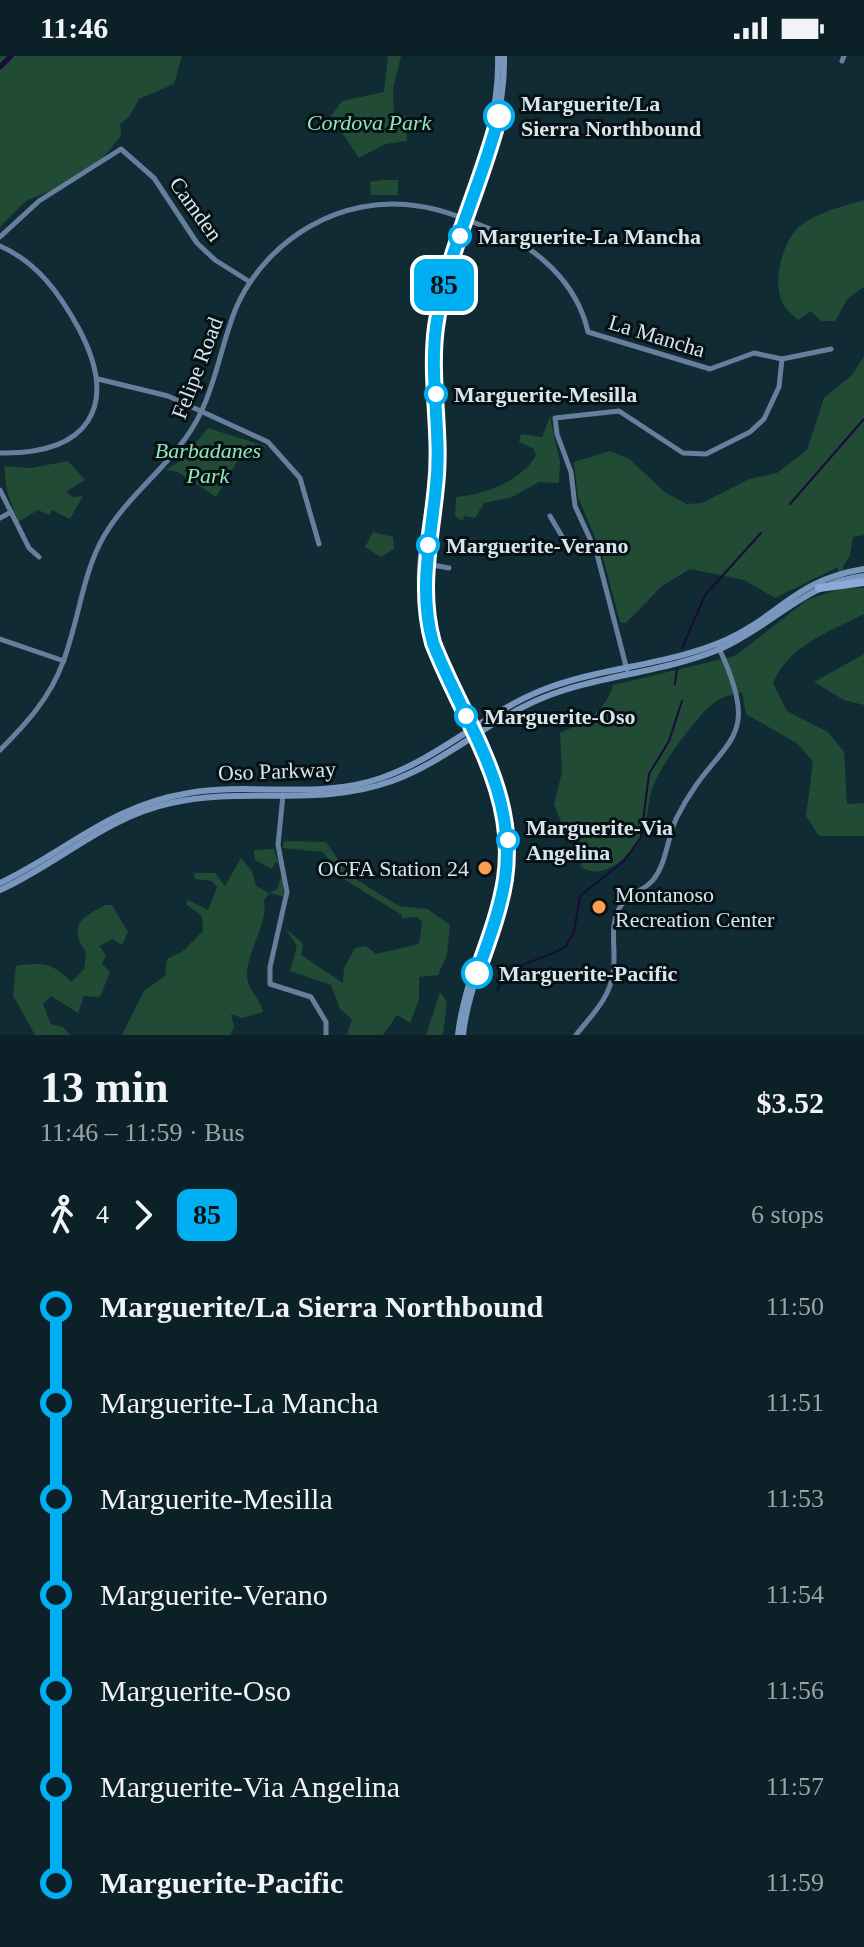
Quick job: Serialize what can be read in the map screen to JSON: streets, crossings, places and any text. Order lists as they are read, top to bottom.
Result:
{
  "streets": {
    "main road": ["Oso Parkway"],
    "street": ["Camden", "La Mancha", "Felipe Road"]
  },
  "crossings": [
    ["Camden", "Felipe Road"],
    ["La Mancha", "Felipe Road"]
  ],
  "parks": ["Cordova Park", "Barbadanes Park"],
  "places": [
    "Marguerite/La Sierra Northbound",
    "Marguerite-La Mancha",
    "Marguerite-Mesilla",
    "Marguerite-Verano",
    "Marguerite-Oso",
    "Marguerite-Via Angelina",
    "OCFA Station 24",
    "Montanoso Recreation Center",
    "Marguerite-Pacific"
  ],
  "lines": ["bus line 85"],
  "page": {
    "status": "11:46",
    "on_map": "85",
    "heading": ["13 min", "11:46 – 11:59 · Bus", "$3.52"],
    "legs": ["4", "85", "6 stops"],
    "list": [
      {
        "name": "Marguerite/La Sierra Northbound",
        "value": "11:50"
      },
      {
        "name": "Marguerite-La Mancha",
        "value": "11:51"
      },
      {
        "name": "Marguerite-Mesilla",
        "value": "11:53"
      },
      {
        "name": "Marguerite-Verano",
        "value": "11:54"
      },
      {
        "name": "Marguerite-Oso",
        "value": "11:56"
      },
      {
        "name": "Marguerite-Via Angelina",
        "value": "11:57"
      },
      {
        "name": "Marguerite-Pacific",
        "value": "11:59"
      }
    ]
  }
}
